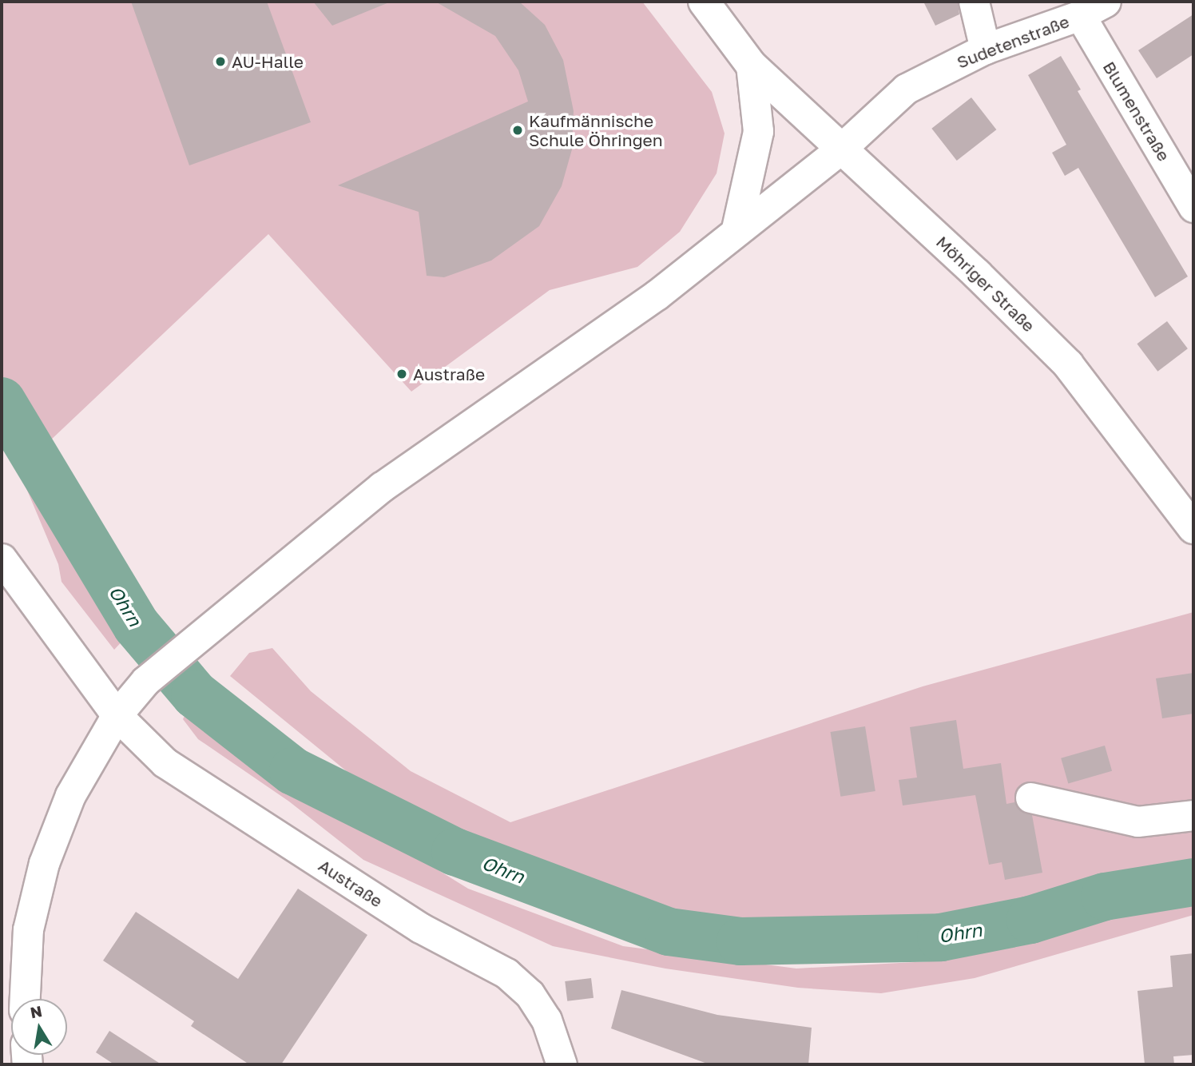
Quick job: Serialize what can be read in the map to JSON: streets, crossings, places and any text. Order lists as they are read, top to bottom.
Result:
{
  "streets": {
    "street": [
      "Sudetenstraße",
      "Blumenstraße",
      "Möhriger Straße",
      "Austraße"
    ]
  },
  "crossings": [
    ["Sudetenstraße", "Blumenstraße"],
    ["Sudetenstraße", "Möhriger Straße"]
  ],
  "water": ["Ohrn"],
  "places": ["AU-Halle", "Kaufmännische Schule Öhringen", "Austraße"],
  "north": "top"
}
